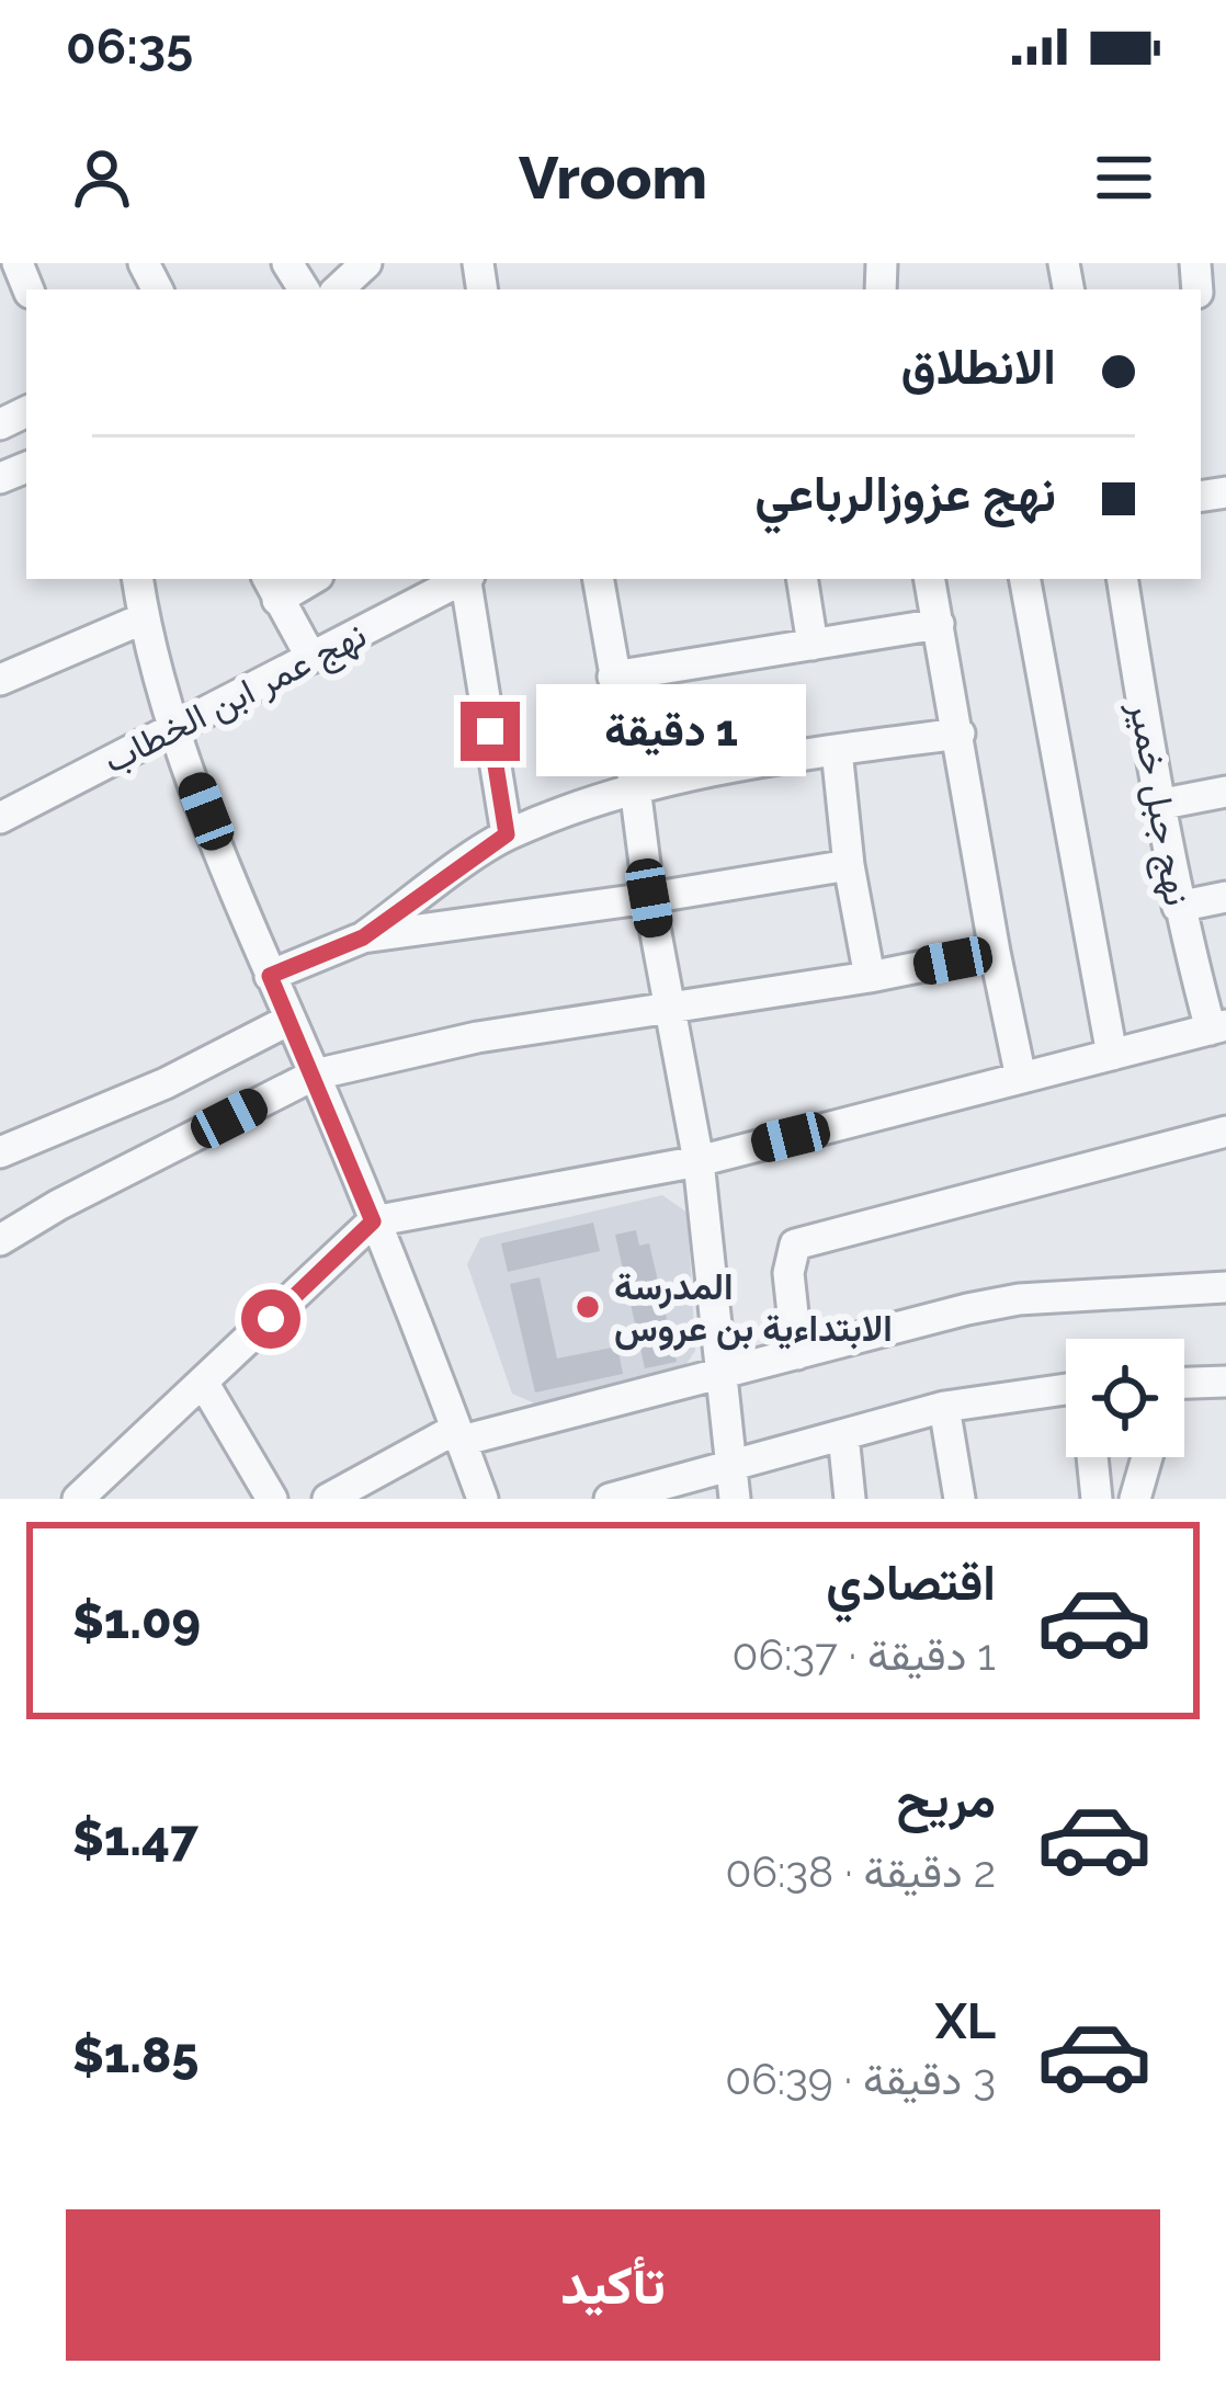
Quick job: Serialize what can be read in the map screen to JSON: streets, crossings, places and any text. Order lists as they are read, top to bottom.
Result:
{
  "streets": {
    "street": ["نهج عمر ابن الخطاب", "نهج جبل خمير"]
  },
  "places": ["المدرسة الابتداءية بن عروس"],
  "page": {
    "status": "06:35",
    "header": "Vroom",
    "banner": ["الانطلاق", "نهج عزوزالرباعي"],
    "bubble": "1 دقيقة",
    "list": [
      {
        "name": "اقتصادي",
        "note": "1 دقيقة · 06:37",
        "value": "$1.09"
      },
      {
        "name": "مريح",
        "note": "2 دقيقة · 06:38",
        "value": "$1.47"
      },
      {
        "name": "XL",
        "note": "3 دقيقة · 06:39",
        "value": "$1.85"
      }
    ],
    "buttons": "تأكيد"
  }
}
